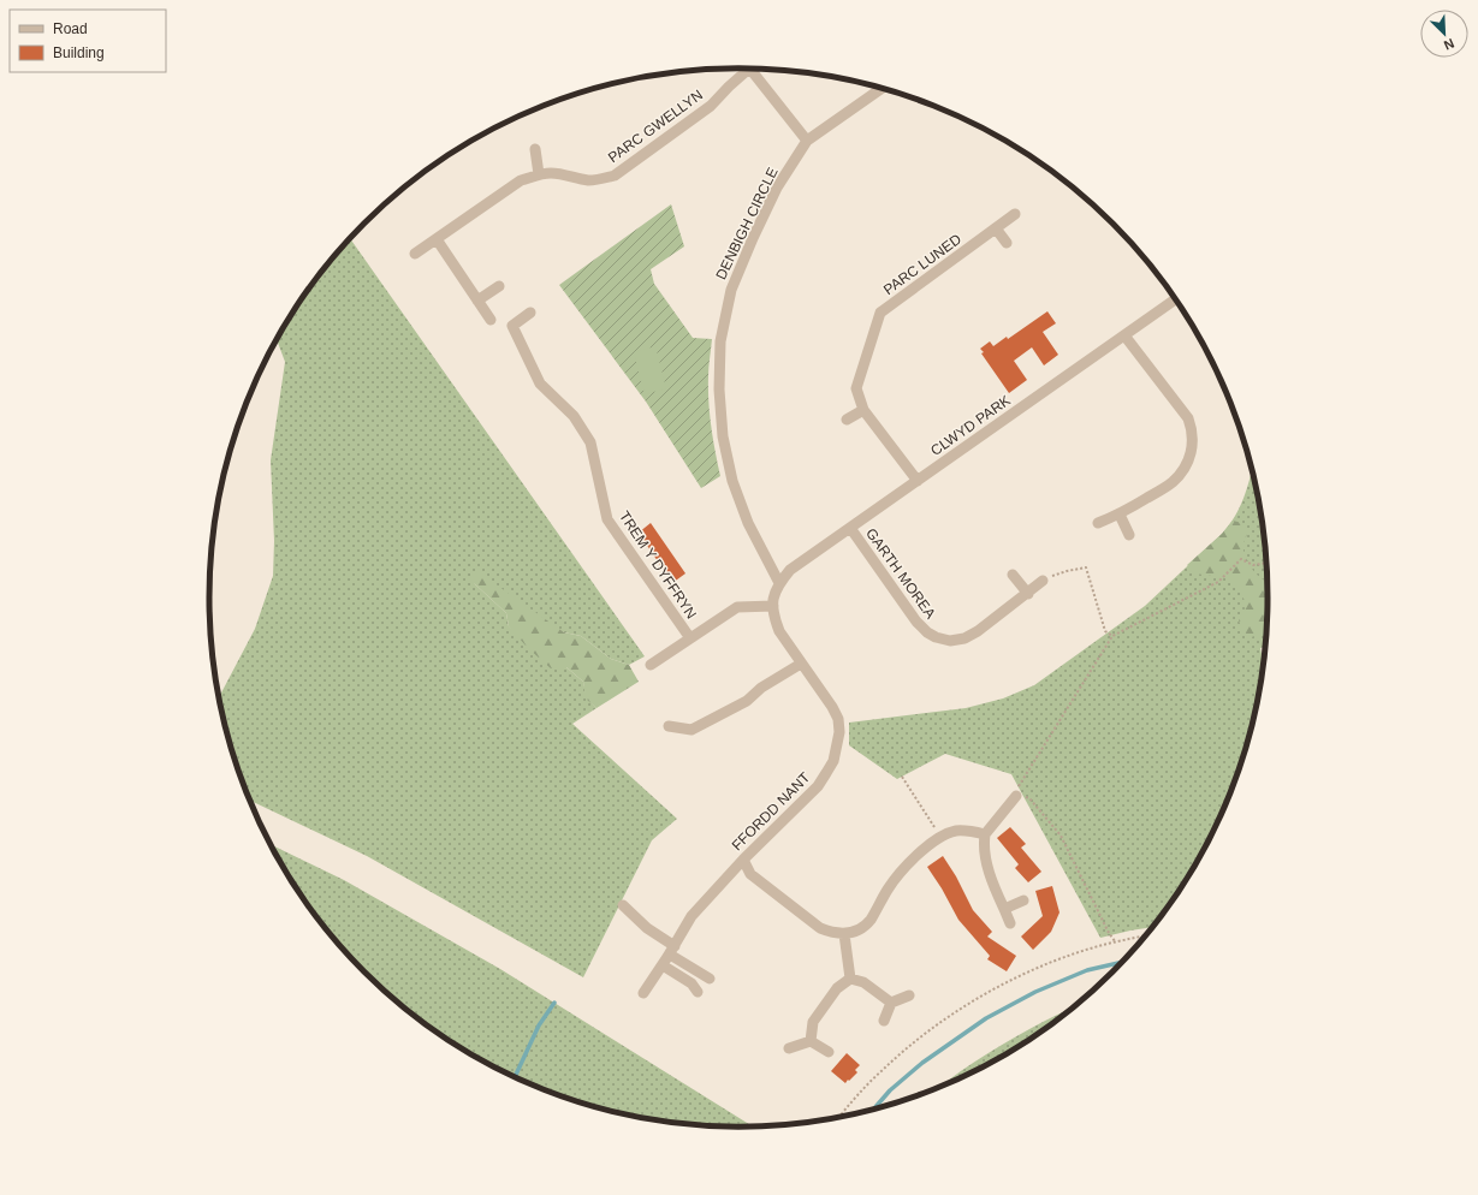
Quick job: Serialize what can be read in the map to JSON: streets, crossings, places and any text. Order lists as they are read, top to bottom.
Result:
{
  "streets": {
    "street": [
      "PARC GWELLYN",
      "DENBIGH CIRCLE",
      "PARC LUNED",
      "CLWYD PARK",
      "TREM Y DYFFRYN",
      "GARTH MOREA",
      "FFORDD NANT"
    ]
  },
  "crossings": [
    ["DENBIGH CIRCLE", "CLWYD PARK"],
    ["DENBIGH CIRCLE", "FFORDD NANT"],
    ["PARC LUNED", "CLWYD PARK"],
    ["CLWYD PARK", "GARTH MOREA"],
    ["CLWYD PARK", "FFORDD NANT"],
    ["TREM Y DYFFRYN", "FFORDD NANT"]
  ],
  "legend": ["Road", "Building"],
  "north": "bottom right"
}
